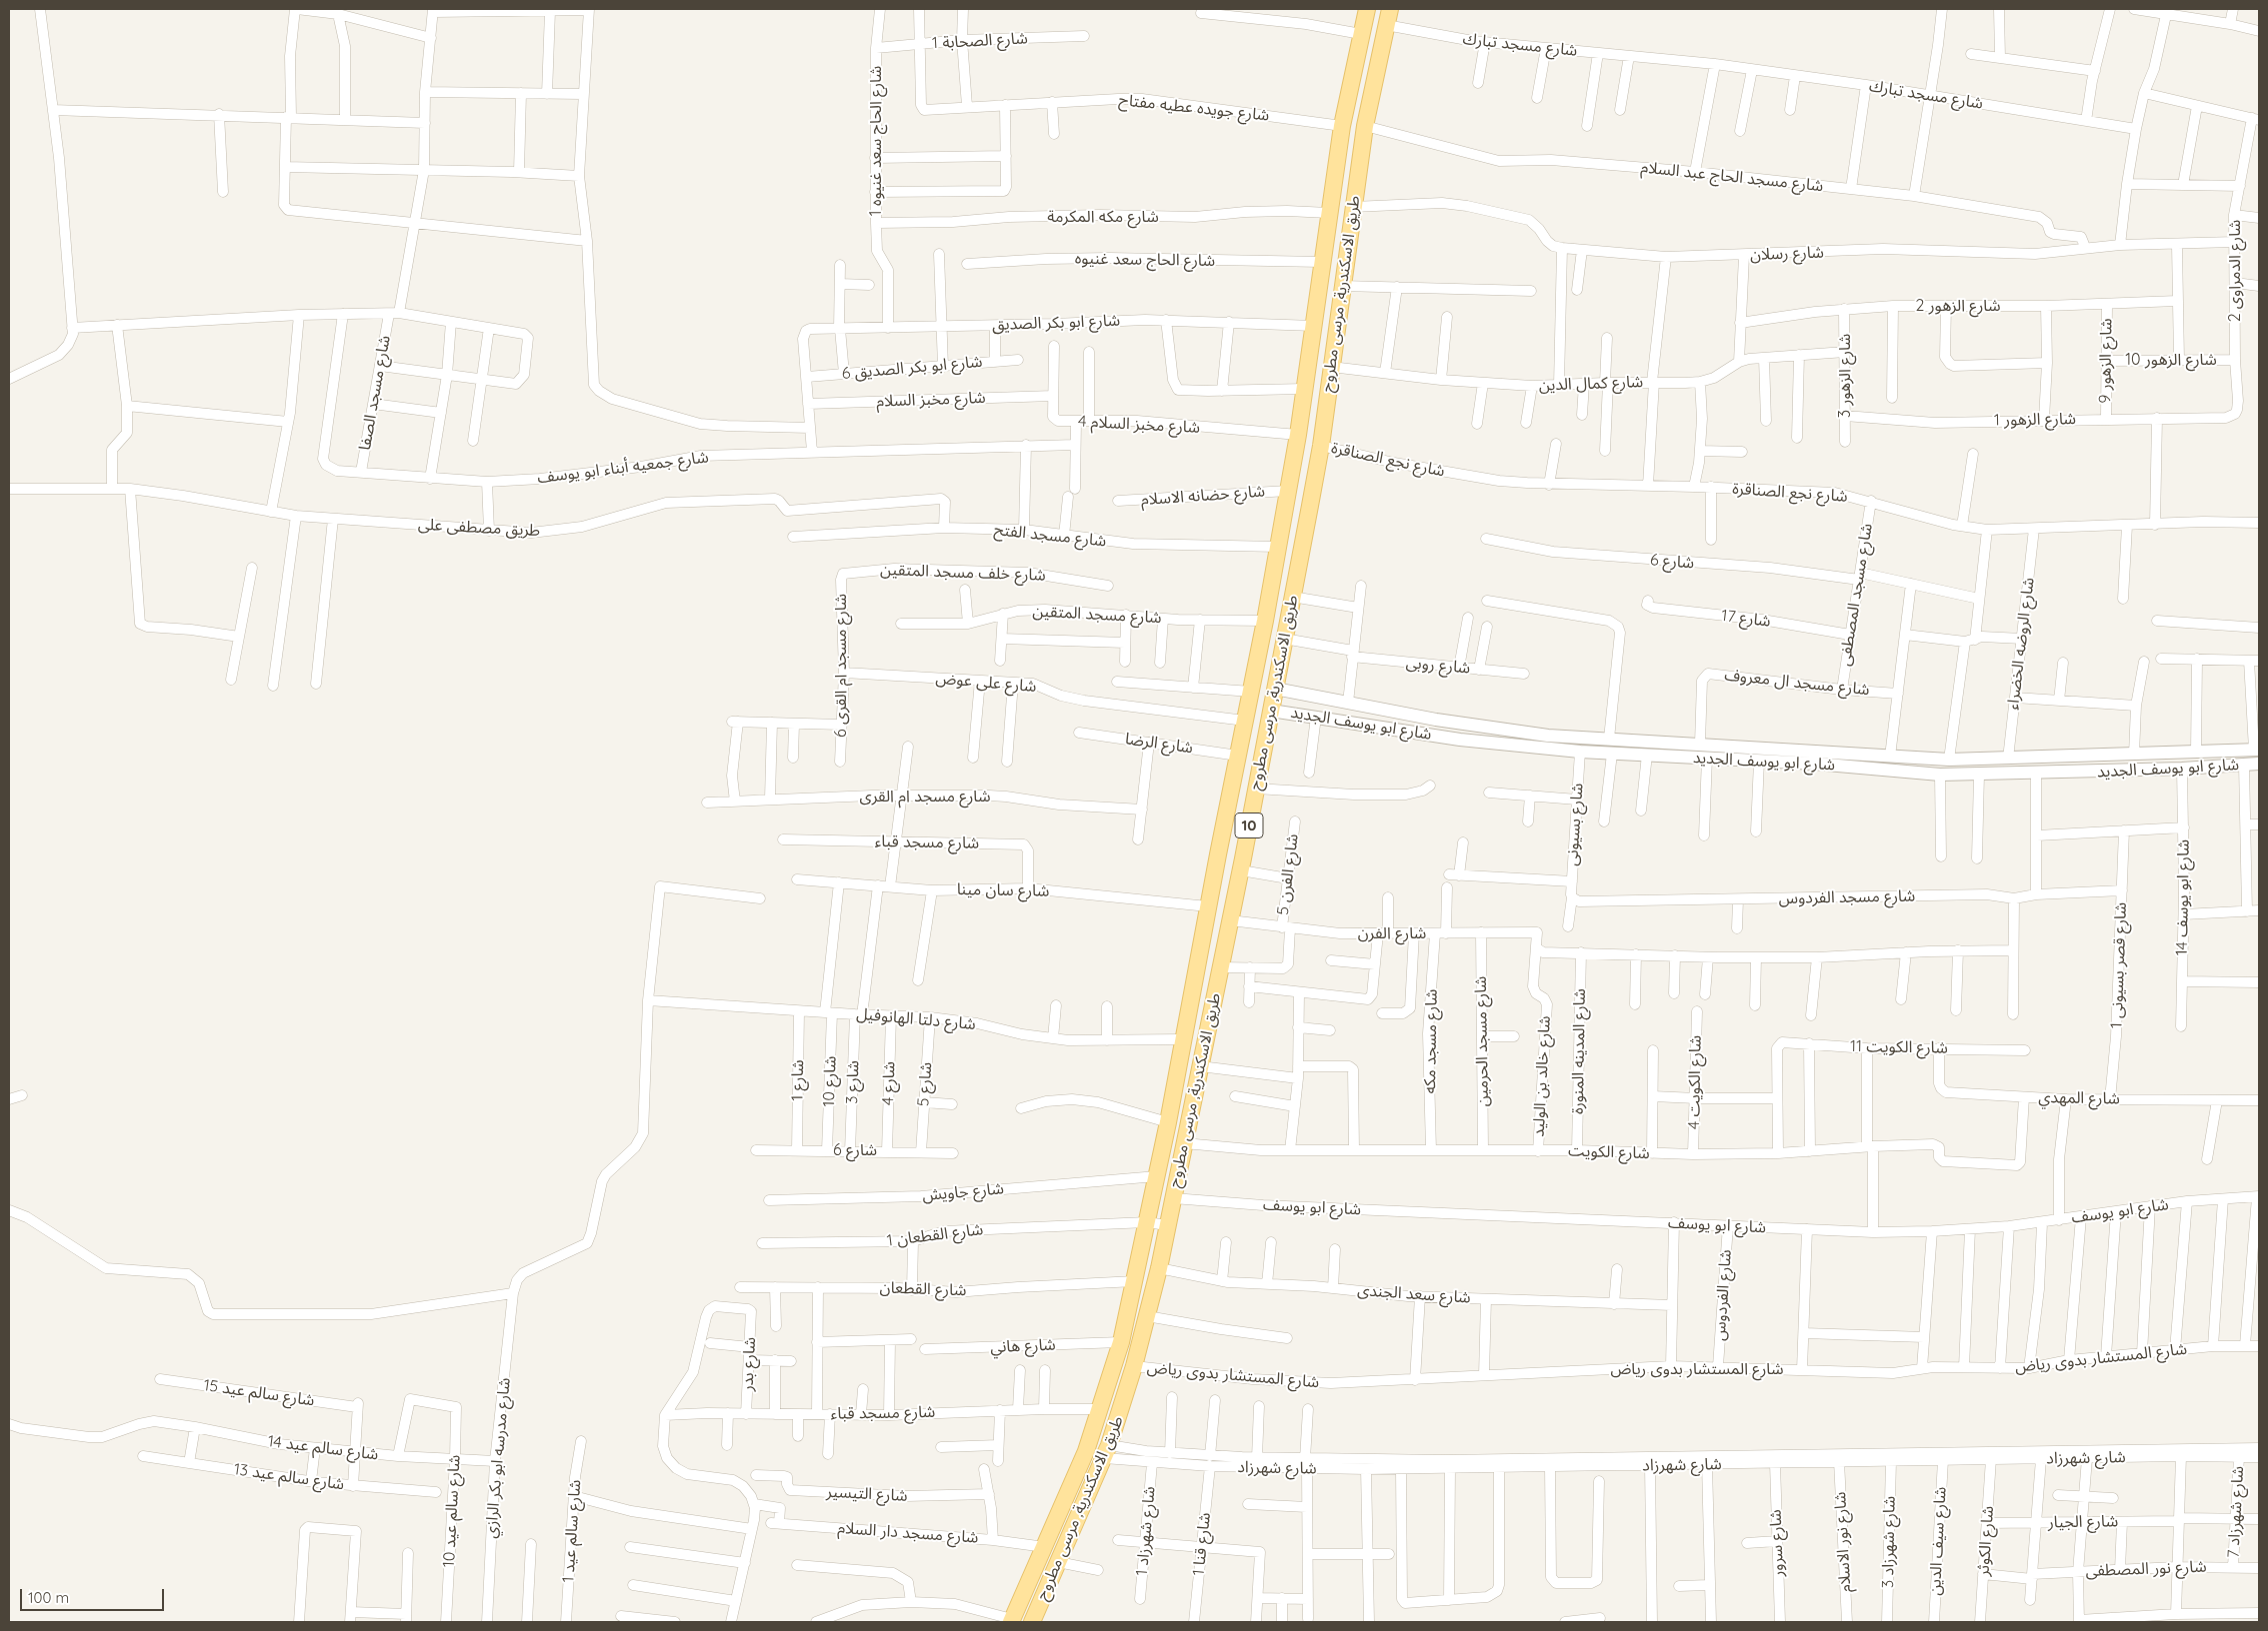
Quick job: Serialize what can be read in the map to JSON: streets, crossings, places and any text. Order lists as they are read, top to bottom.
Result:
{
  "streets": {
    "main road": ["طريق الاسكندرية, مرسى مطروح", "10"],
    "street": [
      "شارع الصحابة 1",
      "شارع مسجد تبارك",
      "شارع جويده عطيه مفتاح",
      "شارع الحاج سعد غنيوه 1",
      "شارع مسجد الحاج عبد السلام",
      "شارع مكه المكرمة",
      "شارع رسلان",
      "شارع الحاج سعد غنيوه",
      "شارع الدمراوى 2",
      "شارع الزهور 2",
      "شارع ابو بكر الصديق",
      "شارع الزهور 10",
      "شارع الزهور 9",
      "شارع ابو بكر الصديق 6",
      "شارع الزهور 3",
      "شارع كمال الدين",
      "شارع مسجد الصفا",
      "شارع مخبز السلام",
      "شارع الزهور 1",
      "شارع مخبز السلام 4",
      "شارع نجع الصناقرة",
      "شارع جمعيه أبناء ابو يوسف",
      "شارع حضانه الاسلام",
      "طريق مصطفى على",
      "شارع مسجد الفتح",
      "شارع 6",
      "شارع خلف مسجد المتقين",
      "شارع مسجد المصطفى",
      "شارع مسجد المتقين",
      "شارع 17",
      "شارع الروضه الخضراء",
      "شارع مسجد ام القرى 6",
      "شارع روبى",
      "شارع على عوض",
      "شارع مسجد ال معروف",
      "شارع ابو يوسف الجديد",
      "شارع الرضا",
      "شارع مسجد ام القرى",
      "شارع بسيونى",
      "شارع مسجد قباء",
      "شارع الفرن 5",
      "شارع سان مينا",
      "شارع مسجد الفردوس",
      "شارع ابو يوسف 14",
      "شارع الفرن",
      "شارع قصر بسيونى 1",
      "شارع دلتا الهانوفيل",
      "شارع مسجد مكه",
      "شارع مسجد الحرمين",
      "شارع الكويت 11",
      "شارع المدينه المنورة",
      "شارع خالد بن الوليد",
      "شارع 1",
      "شارع 10",
      "شارع 3",
      "شارع الكويت 4",
      "شارع 4",
      "شارع 5",
      "شارع المهدي",
      "شارع الكويت",
      "شارع جاويش",
      "شارع ابو يوسف",
      "شارع القطعان 1",
      "شارع القطعان",
      "شارع سعد الجندى",
      "شارع الفردوس",
      "شارع هاني",
      "شارع المستشار بدوى رياض",
      "شارع بدر",
      "شارع سالم عيد 15",
      "شارع سالم عيد 14",
      "شارع مدرسه ابو بكر الرازي",
      "شارع شهرزاد",
      "شارع سالم عيد 13",
      "شارع التيسير",
      "شارع سالم عيد 10",
      "شارع شهرزاد 7",
      "شارع الجيار",
      "شارع سالم عيد 1",
      "شارع شهرزاد 1",
      "شارع مسجد دار السلام",
      "شارع سيف الدين",
      "شارع الكوثر",
      "شارع نور الاسلام",
      "شارع شهرزاد 3",
      "شارع سرور",
      "شارع قنا 1",
      "شارع نور المصطفى"
    ]
  },
  "crossings": [
    ["شارع الصحابة 1", "شارع جويده عطيه مفتاح"],
    ["شارع الصحابة 1", "شارع الحاج سعد غنيوه 1"],
    ["شارع مسجد تبارك", "طريق الاسكندرية, مرسى مطروح"],
    ["شارع جويده عطيه مفتاح", "طريق الاسكندرية, مرسى مطروح"],
    ["شارع الحاج سعد غنيوه 1", "شارع مكه المكرمة"],
    ["شارع الحاج سعد غنيوه 1", "شارع ابو بكر الصديق"],
    ["شارع مسجد الحاج عبد السلام", "شارع رسلان"],
    ["شارع مسجد الحاج عبد السلام", "طريق الاسكندرية, مرسى مطروح"],
    ["شارع مكه المكرمة", "طريق الاسكندرية, مرسى مطروح"],
    ["شارع رسلان", "شارع الدمراوى 2"],
    ["شارع رسلان", "طريق الاسكندرية, مرسى مطروح"],
    ["شارع الحاج سعد غنيوه", "طريق الاسكندرية, مرسى مطروح"],
    ["شارع الدمراوى 2", "شارع الزهور 10"],
    ["شارع الدمراوى 2", "شارع الزهور 1"],
    ["طريق الاسكندرية, مرسى مطروح", "شارع ابو بكر الصديق"],
    ["طريق الاسكندرية, مرسى مطروح", "شارع كمال الدين"],
    ["طريق الاسكندرية, مرسى مطروح", "شارع مخبز السلام 4"],
    ["طريق الاسكندرية, مرسى مطروح", "شارع نجع الصناقرة"],
    ["طريق الاسكندرية, مرسى مطروح", "شارع حضانه الاسلام"],
    ["طريق الاسكندرية, مرسى مطروح", "شارع مسجد الفتح"],
    ["طريق الاسكندرية, مرسى مطروح", "شارع مسجد المتقين"],
    ["طريق الاسكندرية, مرسى مطروح", "شارع روبى"],
    ["طريق الاسكندرية, مرسى مطروح", "شارع على عوض"],
    ["طريق الاسكندرية, مرسى مطروح", "شارع ابو يوسف الجديد"],
    ["طريق الاسكندرية, مرسى مطروح", "شارع الرضا"],
    ["طريق الاسكندرية, مرسى مطروح", "شارع مسجد قباء"],
    ["طريق الاسكندرية, مرسى مطروح", "شارع سان مينا"],
    ["طريق الاسكندرية, مرسى مطروح", "شارع الفرن"],
    ["طريق الاسكندرية, مرسى مطروح", "شارع دلتا الهانوفيل"],
    ["طريق الاسكندرية, مرسى مطروح", "شارع الكويت"],
    ["طريق الاسكندرية, مرسى مطروح", "شارع جاويش"],
    ["طريق الاسكندرية, مرسى مطروح", "شارع ابو يوسف"],
    ["طريق الاسكندرية, مرسى مطروح", "شارع القطعان 1"],
    ["طريق الاسكندرية, مرسى مطروح", "شارع القطعان"],
    ["طريق الاسكندرية, مرسى مطروح", "شارع سعد الجندى"],
    ["طريق الاسكندرية, مرسى مطروح", "شارع هاني"],
    ["طريق الاسكندرية, مرسى مطروح", "شارع المستشار بدوى رياض"],
    ["طريق الاسكندرية, مرسى مطروح", "شارع شهرزاد"],
    ["طريق الاسكندرية, مرسى مطروح", "شارع مسجد دار السلام"],
    ["شارع الزهور 2", "شارع الزهور 9"],
    ["شارع الزهور 2", "شارع الزهور 3"],
    ["شارع ابو بكر الصديق", "شارع ابو بكر الصديق 6"],
    ["شارع الزهور 10", "شارع الزهور 9"],
    ["شارع الزهور 9", "شارع الزهور 1"],
    ["شارع الزهور 3", "شارع كمال الدين"],
    ["شارع الزهور 3", "شارع الزهور 1"],
    ["شارع مسجد الصفا", "شارع جمعيه أبناء ابو يوسف"],
    ["شارع مخبز السلام", "شارع مخبز السلام 4"],
    ["شارع نجع الصناقرة", "شارع مسجد المصطفى"],
    ["شارع نجع الصناقرة", "شارع الروضه الخضراء"],
    ["طريق مصطفى على", "شارع مسجد الفتح"],
    ["شارع 6", "شارع مسجد المصطفى"],
    ["شارع 6", "شارع 1"],
    ["شارع 6", "شارع 10"],
    ["شارع 6", "شارع 3"],
    ["شارع 6", "شارع 4"],
    ["شارع 6", "شارع 5"],
    ["شارع خلف مسجد المتقين", "شارع مسجد ام القرى 6"],
    ["شارع مسجد المصطفى", "شارع 17"],
    ["شارع مسجد المصطفى", "شارع مسجد ال معروف"],
    ["شارع الروضه الخضراء", "شارع ابو يوسف الجديد"],
    ["شارع مسجد ام القرى 6", "شارع على عوض"],
    ["شارع مسجد ال معروف", "شارع ابو يوسف الجديد"],
    ["شارع ابو يوسف الجديد", "شارع بسيونى"],
    ["شارع ابو يوسف الجديد", "شارع ابو يوسف 14"],
    ["شارع بسيونى", "شارع مسجد الفردوس"],
    ["شارع مسجد قباء", "شارع سان مينا"],
    ["شارع مسجد قباء", "شارع بدر"],
    ["شارع الفرن 5", "شارع الفرن"],
    ["شارع سان مينا", "شارع 3"],
    ["شارع مسجد الفردوس", "شارع قصر بسيونى 1"],
    ["شارع الفرن", "شارع مسجد مكه"],
    ["شارع الفرن", "شارع مسجد الحرمين"],
    ["شارع الفرن", "شارع خالد بن الوليد"],
    ["شارع قصر بسيونى 1", "شارع المهدي"],
    ["شارع دلتا الهانوفيل", "شارع 1"],
    ["شارع دلتا الهانوفيل", "شارع 10"],
    ["شارع دلتا الهانوفيل", "شارع 3"],
    ["شارع دلتا الهانوفيل", "شارع 4"],
    ["شارع دلتا الهانوفيل", "شارع 5"],
    ["شارع مسجد مكه", "شارع الكويت"],
    ["شارع مسجد الحرمين", "شارع الكويت"],
    ["شارع الكويت 11", "شارع المهدي"],
    ["شارع المدينه المنورة", "شارع الكويت"],
    ["شارع خالد بن الوليد", "شارع الكويت"],
    ["شارع الكويت 4", "شارع الكويت"],
    ["شارع المهدي", "شارع الكويت"],
    ["شارع ابو يوسف", "شارع الفردوس"],
    ["شارع الفردوس", "شارع المستشار بدوى رياض"],
    ["شارع سالم عيد 15", "شارع سالم عيد 14"],
    ["شارع سالم عيد 14", "شارع مدرسه ابو بكر الرازي"],
    ["شارع سالم عيد 14", "شارع سالم عيد 10"],
    ["شارع شهرزاد", "شارع شهرزاد 7"],
    ["شارع شهرزاد", "شارع شهرزاد 1"],
    ["شارع شهرزاد", "شارع سيف الدين"],
    ["شارع شهرزاد", "شارع الكوثر"],
    ["شارع شهرزاد", "شارع نور الاسلام"],
    ["شارع شهرزاد", "شارع شهرزاد 3"],
    ["شارع شهرزاد", "شارع سرور"],
    ["شارع شهرزاد", "شارع قنا 1"],
    ["شارع شهرزاد 7", "شارع الجيار"],
    ["شارع شهرزاد 7", "شارع نور المصطفى"],
    ["شارع الجيار", "شارع الكوثر"],
    ["شارع الكوثر", "شارع نور المصطفى"]
  ],
  "scale_bar": "100 m"
}
